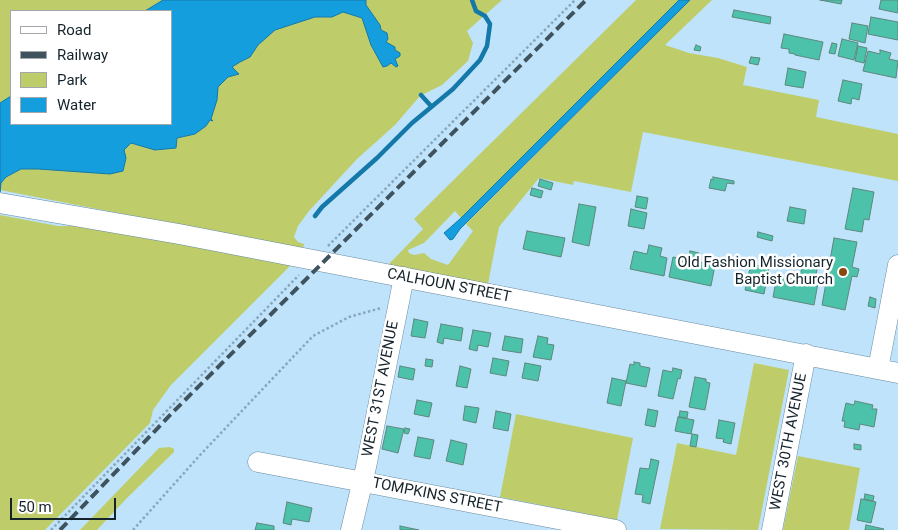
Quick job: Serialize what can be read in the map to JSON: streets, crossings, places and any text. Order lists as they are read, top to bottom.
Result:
{
  "streets": {
    "street": [
      "CALHOUN STREET",
      "WEST 31ST AVENUE",
      "WEST 30TH AVENUE",
      "TOMPKINS STREET"
    ]
  },
  "crossings": [
    ["CALHOUN STREET", "WEST 31ST AVENUE"],
    ["CALHOUN STREET", "WEST 30TH AVENUE"],
    ["WEST 31ST AVENUE", "TOMPKINS STREET"]
  ],
  "places": ["Old Fashion Missionary Baptist Church"],
  "legend": [
    "Road",
    "Railway",
    "Park",
    "Water"
  ],
  "scale_bar": "50 m"
}
